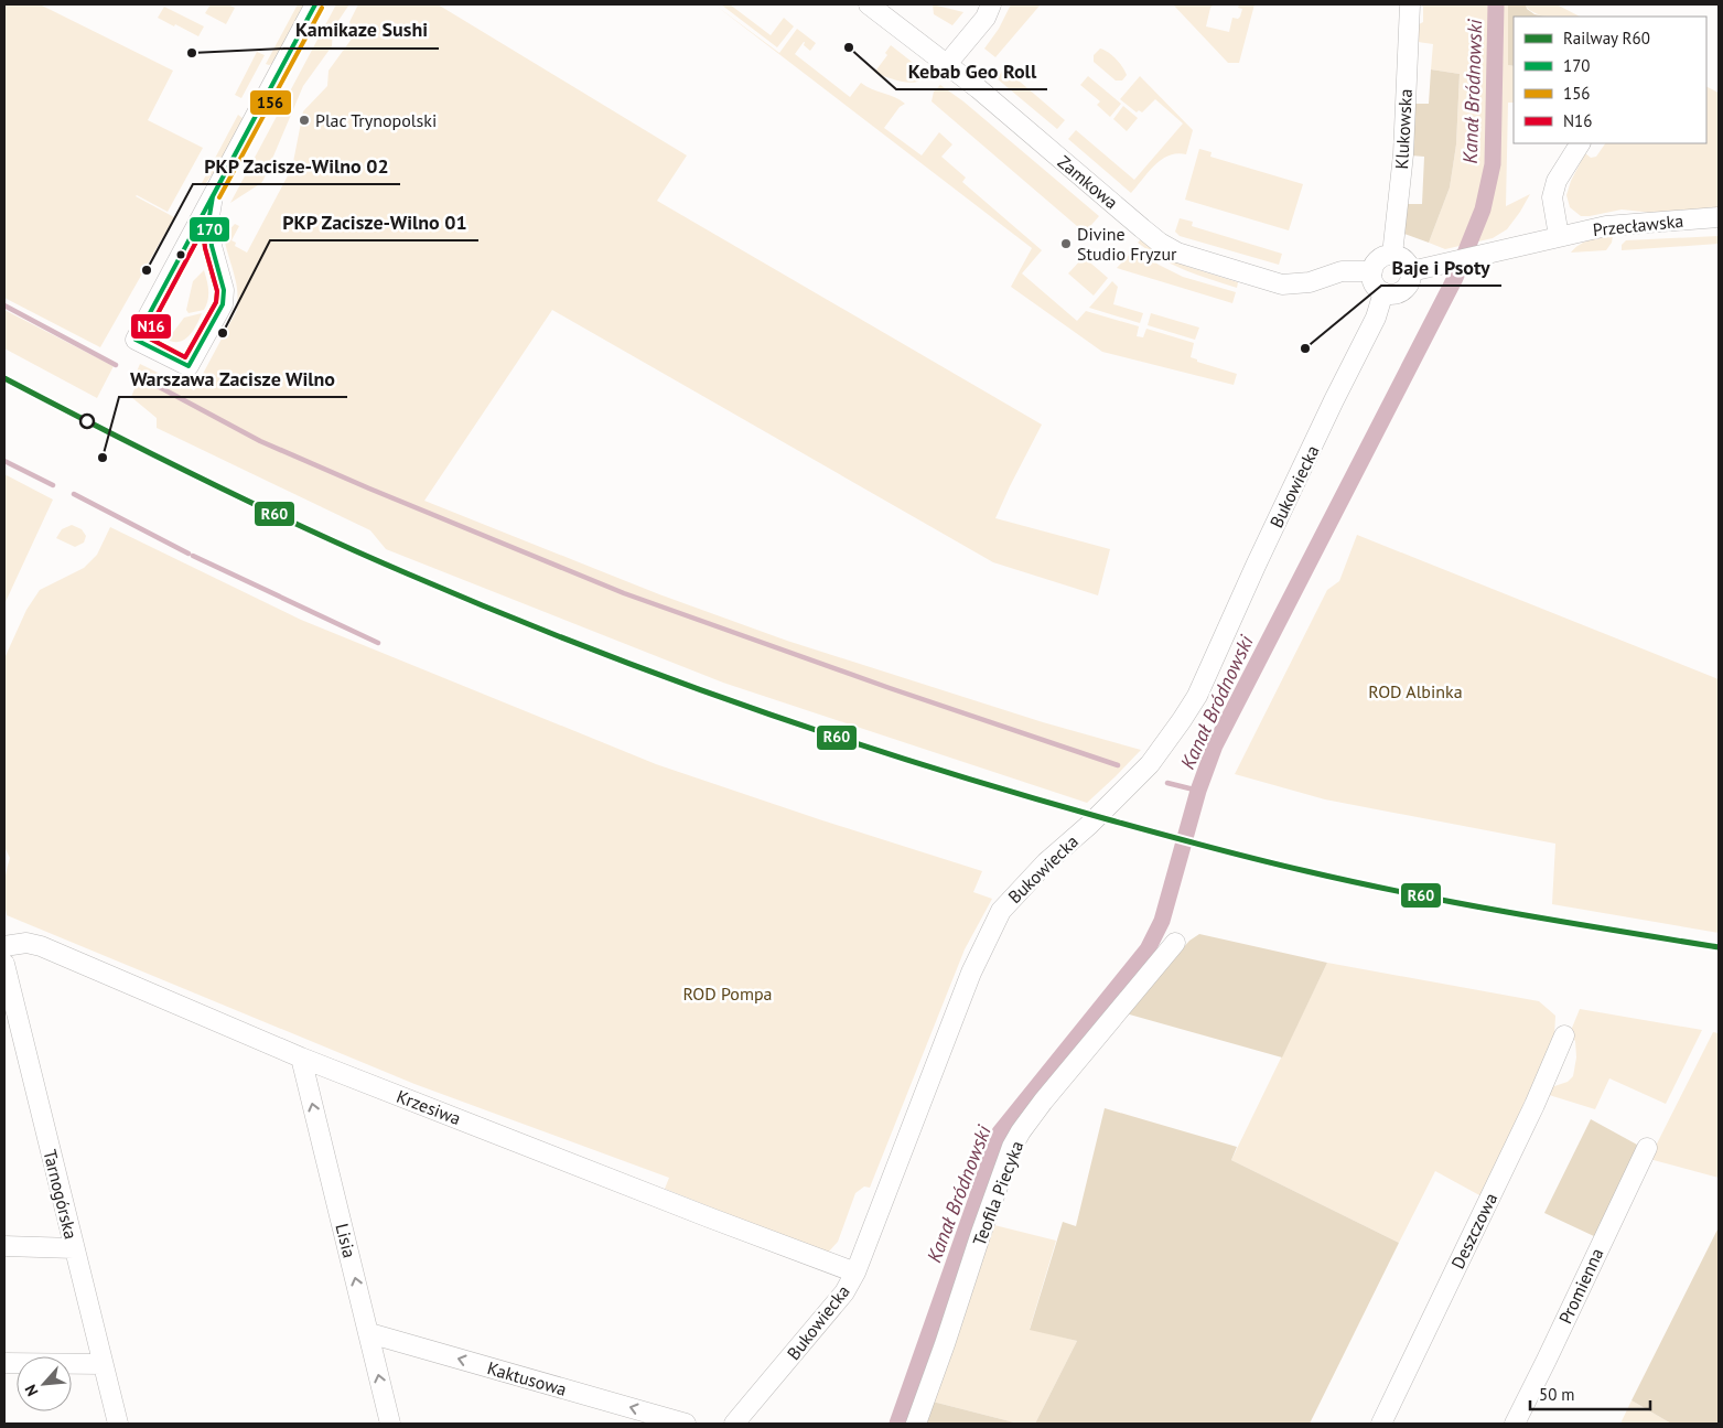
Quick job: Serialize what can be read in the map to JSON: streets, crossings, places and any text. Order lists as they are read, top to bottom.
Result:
{
  "streets": {
    "street": [
      "Klukowska",
      "Zamkowa",
      "Przecławska",
      "Bukowiecka",
      "Krzesiwa",
      "Teofila Piecyka",
      "Tarnogórska",
      "Deszczowa",
      "Lisia",
      "Promienna",
      "Kaktusowa"
    ]
  },
  "crossings": [
    ["Klukowska", "Zamkowa"],
    ["Klukowska", "Bukowiecka"],
    ["Zamkowa", "Bukowiecka"],
    ["Bukowiecka", "Krzesiwa"],
    ["Krzesiwa", "Lisia"],
    ["Lisia", "Kaktusowa"]
  ],
  "one_way": ["Lisia", "Kaktusowa"],
  "water": ["Kanał Bródnowski"],
  "parks": ["ROD Albinka", "ROD Pompa"],
  "places": [
    "Kebab Geo Roll",
    "Kamikaze Sushi",
    "Plac Trynopolski",
    "Divine Studio Fryzur",
    "PKP Zacisze-Wilno 02",
    "PKP Zacisze-Wilno 01",
    "Baje i Psoty",
    "Warszawa Zacisze Wilno"
  ],
  "lines": [
    "transit line 170",
    "transit line 156",
    "transit line N16",
    "rail line R60"
  ],
  "legend": [
    "Railway R60",
    "170",
    "156",
    "N16"
  ],
  "scale_bar": "50 m",
  "north": "bottom left"
}
